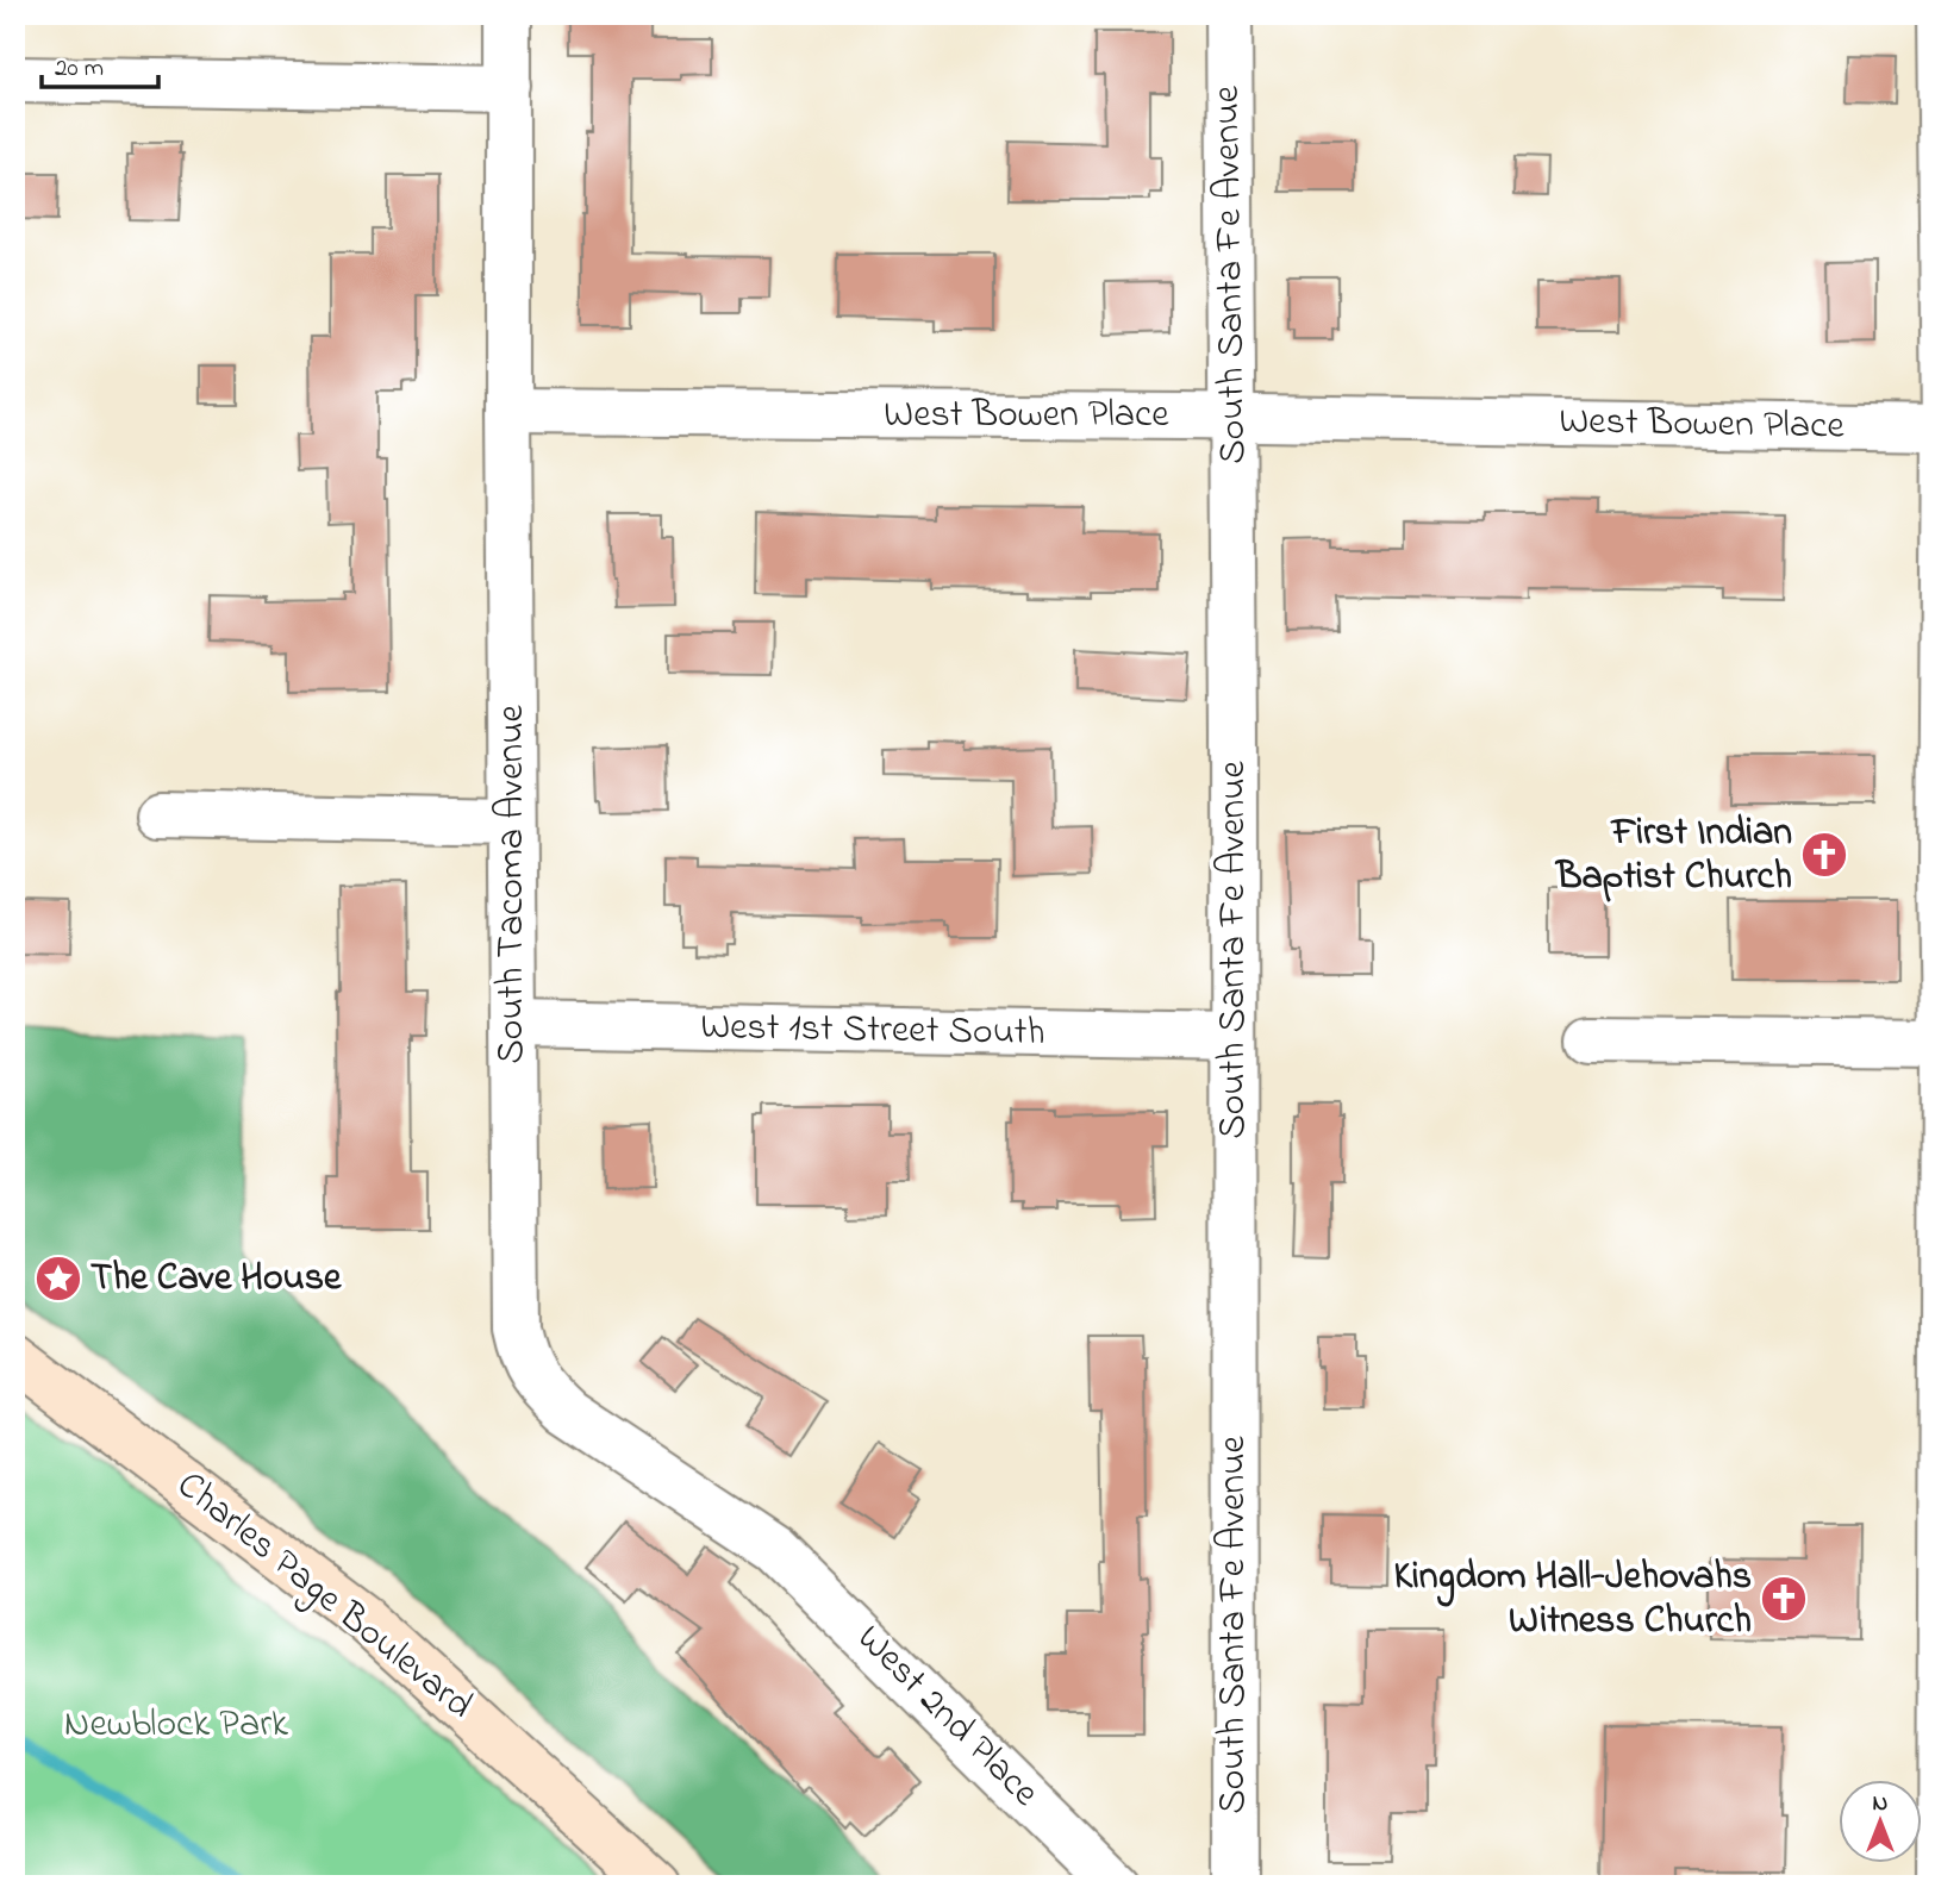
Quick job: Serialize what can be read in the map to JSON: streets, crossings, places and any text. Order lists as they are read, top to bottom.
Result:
{
  "streets": {
    "main road": ["Charles Page Boulevard"],
    "street": [
      "South Santa Fe Avenue",
      "West Bowen Place",
      "South Tacoma Avenue",
      "West 1st Street South",
      "West 2nd Place"
    ]
  },
  "crossings": [
    ["South Santa Fe Avenue", "West Bowen Place"],
    ["South Santa Fe Avenue", "West 1st Street South"],
    ["West Bowen Place", "South Tacoma Avenue"],
    ["South Tacoma Avenue", "West 1st Street South"],
    ["South Tacoma Avenue", "West 2nd Place"]
  ],
  "parks": ["Newblock Park"],
  "places": {
    "church": ["First Indian Baptist Church", "Kingdom Hall-Jehovahs Witness Church"],
    "place": ["The Cave House"]
  },
  "scale_bar": "20 m",
  "north": "top"
}
